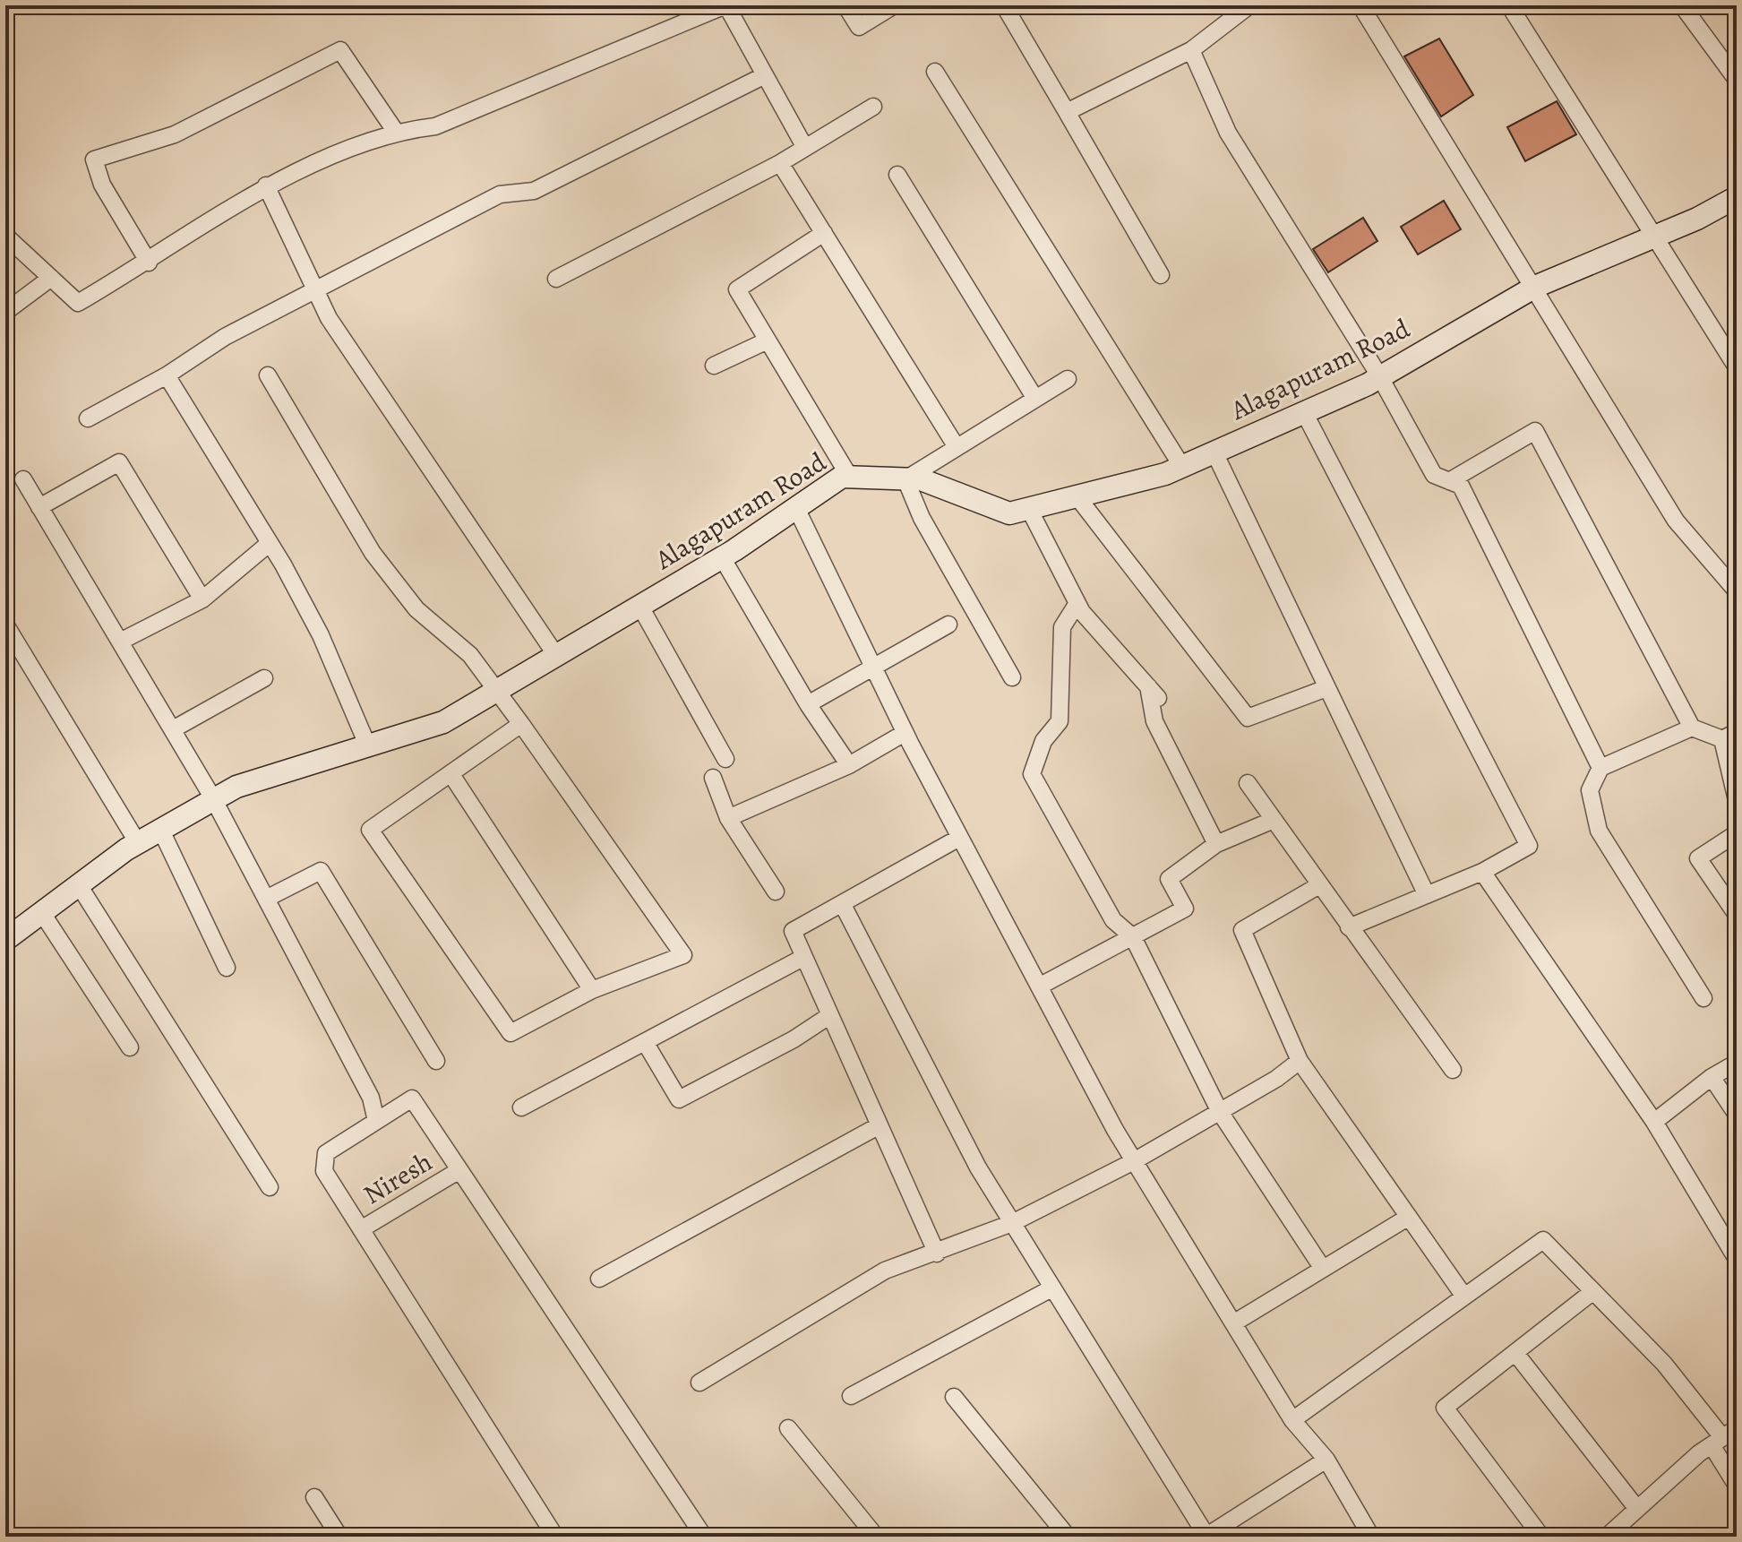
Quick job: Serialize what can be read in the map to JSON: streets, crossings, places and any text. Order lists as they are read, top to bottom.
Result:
{
  "streets": {
    "main road": ["Alagapuram Road"],
    "street": ["Niresh"]
  }
}
